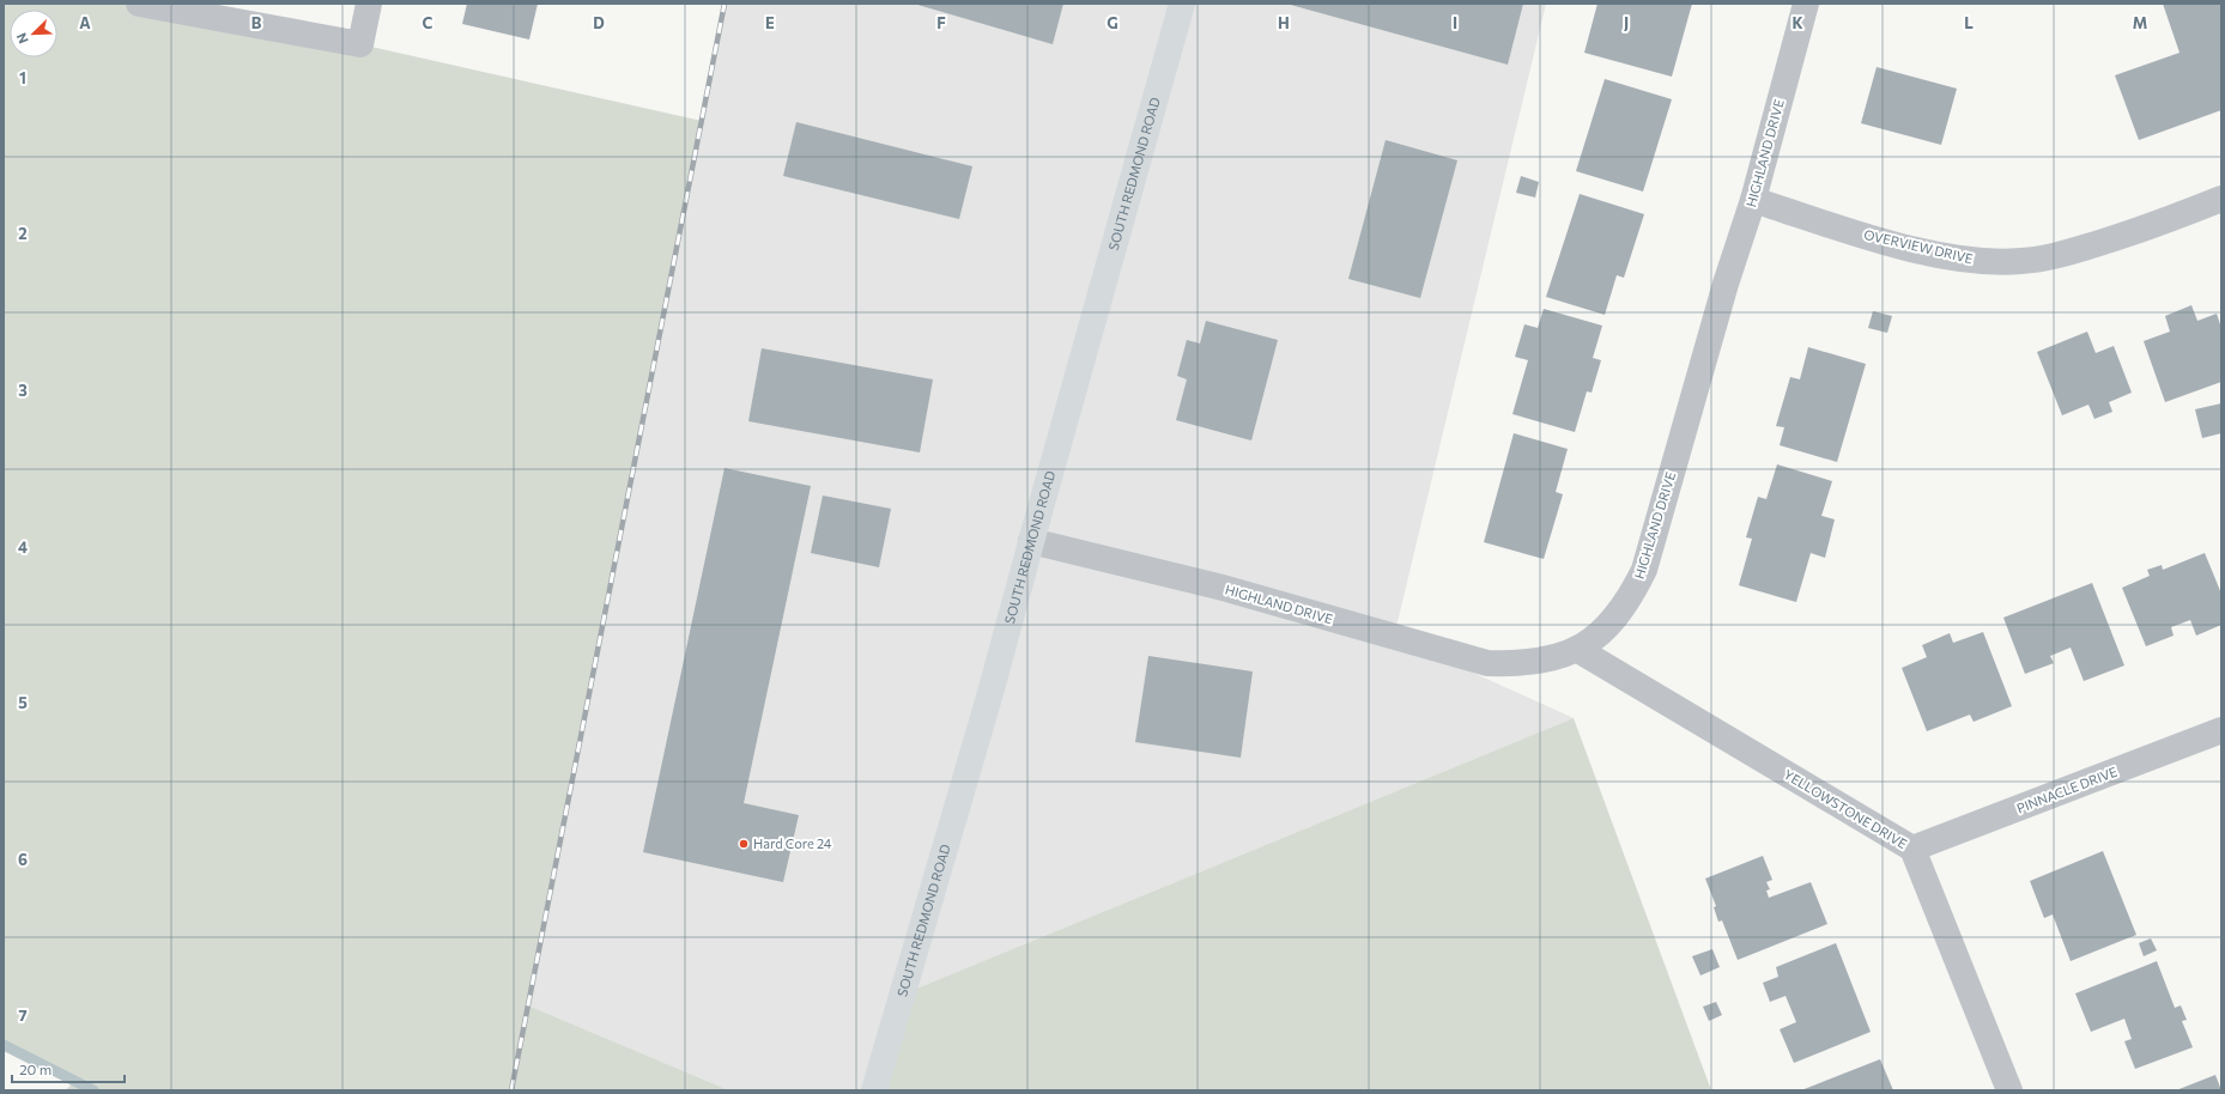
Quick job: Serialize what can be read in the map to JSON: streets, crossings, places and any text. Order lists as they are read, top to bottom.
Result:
{
  "streets": {
    "street": [
      "HIGHLAND DRIVE",
      "SOUTH REDMOND ROAD",
      "OVERVIEW DRIVE",
      "PINNACLE DRIVE",
      "YELLOWSTONE DRIVE"
    ]
  },
  "crossings": [
    ["HIGHLAND DRIVE", "SOUTH REDMOND ROAD"],
    ["HIGHLAND DRIVE", "OVERVIEW DRIVE"],
    ["HIGHLAND DRIVE", "YELLOWSTONE DRIVE"],
    ["PINNACLE DRIVE", "YELLOWSTONE DRIVE"]
  ],
  "places": ["Hard Core 24"],
  "scale_bar": "20 m",
  "north": "bottom left",
  "grid": {
    "columns": [
      "A",
      "B",
      "C",
      "D",
      "E",
      "F",
      "G",
      "H",
      "I",
      "J",
      "K",
      "L",
      "M"
    ],
    "rows": [
      "1",
      "2",
      "3",
      "4",
      "5",
      "6",
      "7"
    ]
  }
}
